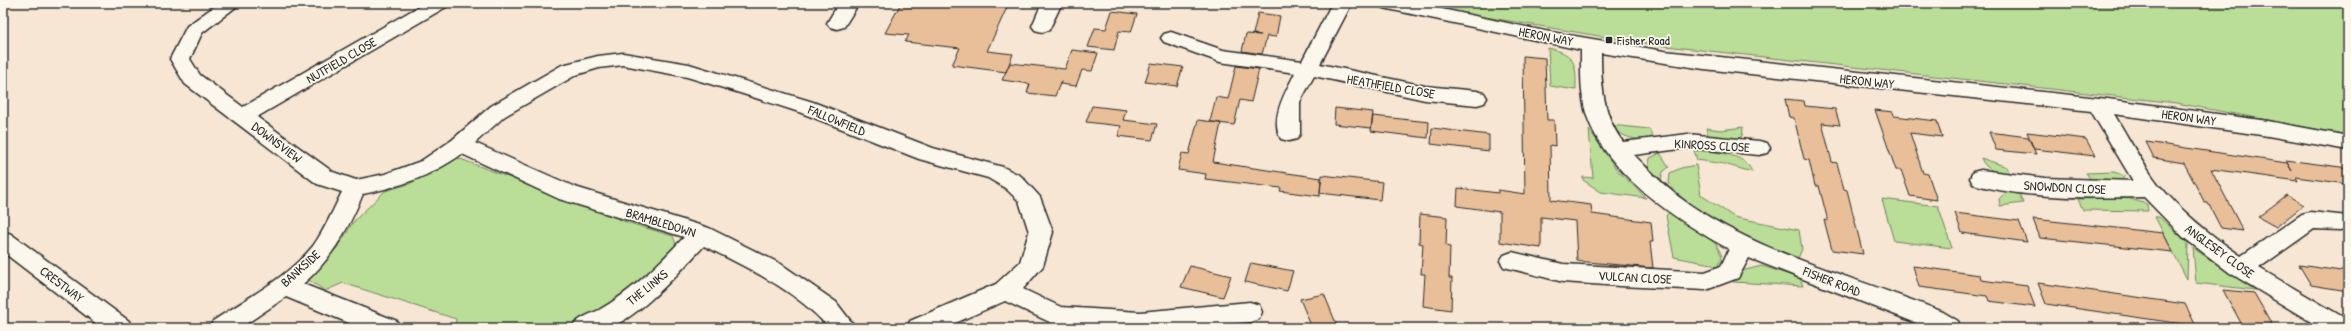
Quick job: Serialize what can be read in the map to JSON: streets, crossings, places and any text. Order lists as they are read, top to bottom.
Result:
{
  "streets": {
    "street": [
      "HERON WAY",
      "NUTFIELD CLOSE",
      "HEATHFIELD CLOSE",
      "FALLOWFIELD",
      "DOWNSVIEW",
      "KINROSS CLOSE",
      "SNOWDON CLOSE",
      "BRAMBLEDOWN",
      "ANGLESEY CLOSE",
      "BANKSIDE",
      "VULCAN CLOSE",
      "FISHER ROAD",
      "CRESTWAY",
      "THE LINKS"
    ]
  },
  "crossings": [
    ["HERON WAY", "ANGLESEY CLOSE"],
    ["HERON WAY", "FISHER ROAD"],
    ["NUTFIELD CLOSE", "DOWNSVIEW"],
    ["FALLOWFIELD", "BRAMBLEDOWN"],
    ["DOWNSVIEW", "BANKSIDE"],
    ["KINROSS CLOSE", "FISHER ROAD"],
    ["SNOWDON CLOSE", "ANGLESEY CLOSE"],
    ["BRAMBLEDOWN", "THE LINKS"],
    ["VULCAN CLOSE", "FISHER ROAD"]
  ],
  "places": {
    "transit": ["Fisher Road"]
  }
}
